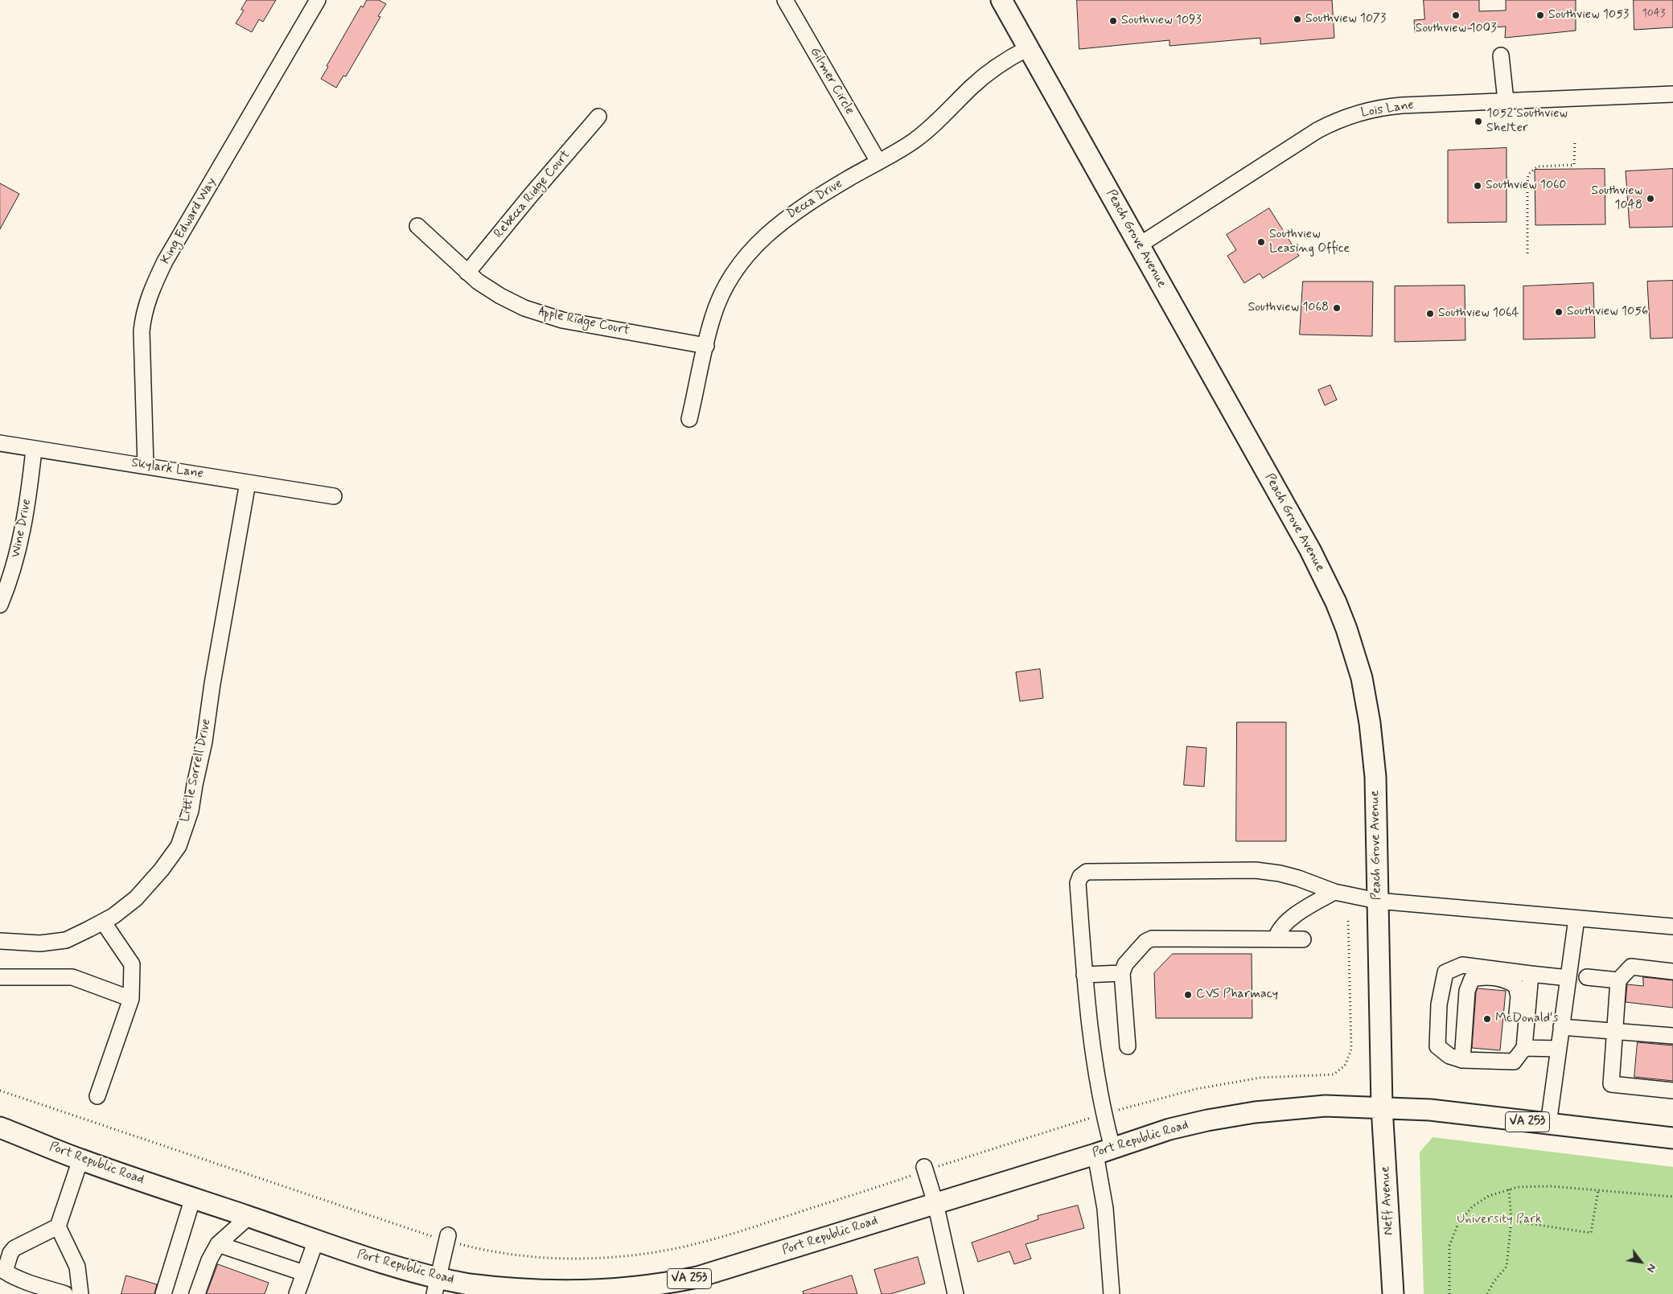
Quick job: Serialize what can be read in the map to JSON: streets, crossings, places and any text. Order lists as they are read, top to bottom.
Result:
{
  "streets": {
    "main road": [
      "Peach Grove Avenue",
      "VA 253",
      "Port Republic Road",
      "Neff Avenue"
    ],
    "street": [
      "Gilmer Circle",
      "Lois Lane",
      "Rebecca Ridge Court",
      "Decca Drive",
      "King Edward Way",
      "Apple Ridge Court",
      "Skylark Lane",
      "Wine Drive",
      "Little Sorrell Drive"
    ]
  },
  "crossings": [
    ["Gilmer Circle", "Decca Drive"],
    ["Lois Lane", "Peach Grove Avenue"],
    ["Rebecca Ridge Court", "Apple Ridge Court"],
    ["Decca Drive", "Peach Grove Avenue"],
    ["Decca Drive", "Apple Ridge Court"],
    ["King Edward Way", "Skylark Lane"],
    ["Peach Grove Avenue", "Port Republic Road"],
    ["Peach Grove Avenue", "Neff Avenue"],
    ["Skylark Lane", "Wine Drive"],
    ["Skylark Lane", "Little Sorrell Drive"],
    ["Port Republic Road", "Neff Avenue"]
  ],
  "parks": ["University Park"],
  "places": [
    "Southview 1003",
    "Southview 1053",
    "Southview 1073",
    "Southview 1093",
    "1052 Southview Shelter",
    "Southview 1060",
    "Southview 1048",
    "Southview Leasing Office",
    "Southview 1068",
    "Southview 1056",
    "Southview 1064",
    "CVS Pharmacy",
    "McDonald's"
  ],
  "house_numbers": ["1043"],
  "north": "bottom right"
}
